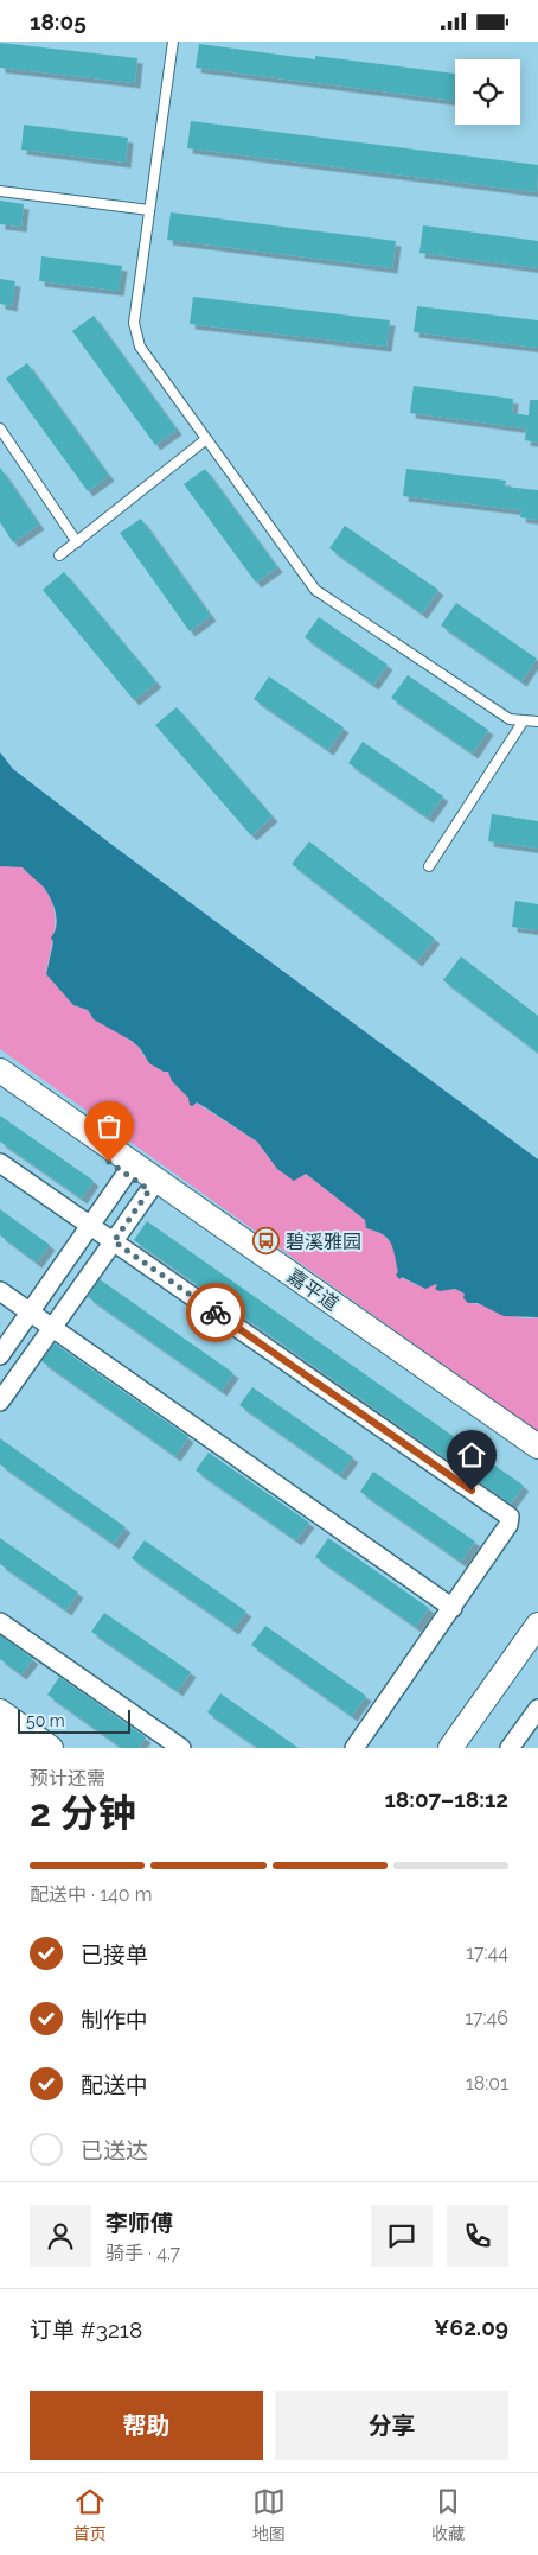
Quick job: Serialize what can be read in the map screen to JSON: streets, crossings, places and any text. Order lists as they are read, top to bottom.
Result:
{
  "streets": {
    "street": ["嘉平道"]
  },
  "places": {
    "bus stop": ["碧溪雅园"]
  },
  "scale_bar": "50 m",
  "page": {
    "status": "18:05",
    "scale": "50 m",
    "heading": ["2 分钟", "预计还需", "18:07–18:12"],
    "panel": [
      "李师傅",
      "骑手 · 4.7",
      "订单 #3218",
      "¥62.09"
    ],
    "bar": "配送中 · 140 m",
    "list": [
      ["已接单", "17:44"],
      ["制作中", "17:46"],
      ["配送中", "18:01"],
      "已送达"
    ],
    "buttons": ["帮助", "分享"],
    "tabs": ["首页", "地图", "收藏"]
  }
}
